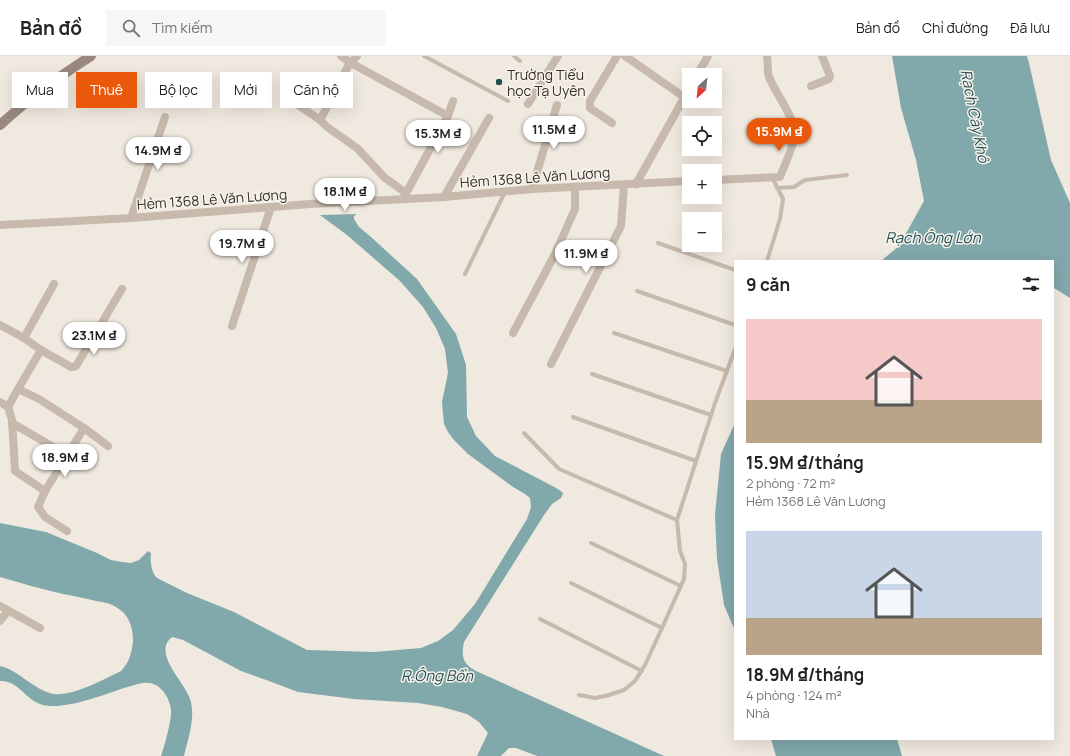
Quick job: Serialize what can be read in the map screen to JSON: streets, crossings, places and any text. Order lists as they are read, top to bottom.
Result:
{
  "streets": {
    "street": ["Hẻm 1368 Lê Văn Lương"]
  },
  "water": ["Rạch Cây Khô", "Rạch Ông Lớn", "R.Ông Bổn"],
  "places": ["Trường Tiểu học Tạ Uyên"],
  "north": "bottom left",
  "page": {
    "header": "Bản đồ",
    "search": "Tìm kiếm",
    "nav": ["Bản đồ", "Chỉ đường", "Đã lưu"],
    "map_buttons": ["+", "−"],
    "chip": [
      "Mua",
      "Thuê",
      "Bộ lọc",
      "Mới",
      "Căn hộ"
    ],
    "price": [
      "11.5M ₫",
      "15.9M ₫",
      "15.3M ₫",
      "14.9M ₫",
      "18.1M ₫",
      "19.7M ₫",
      "11.9M ₫",
      "23.1M ₫",
      "18.9M ₫"
    ],
    "heading": "9 căn",
    "list": [
      {
        "name": "15.9M ₫/tháng",
        "note": "2 phòng · 72 m² · Hẻm 1368 Lê Văn Lương"
      },
      {
        "name": "18.9M ₫/tháng",
        "note": "4 phòng · 124 m² · Nhà"
      }
    ]
  }
}
